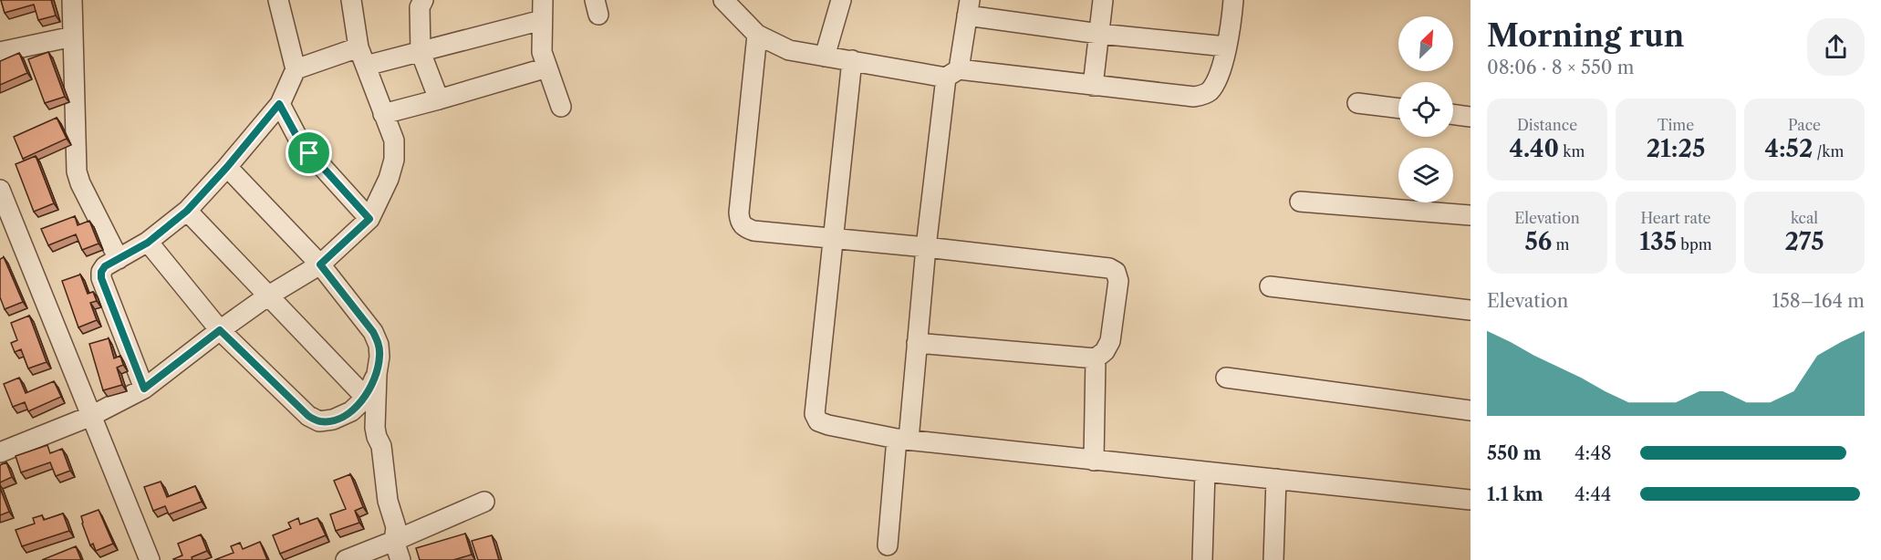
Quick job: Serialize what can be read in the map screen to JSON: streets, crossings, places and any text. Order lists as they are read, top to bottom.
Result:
{
  "north": "top right",
  "page": {
    "heading": ["Morning run", "08:06 · 8 × 550 m"],
    "stats": [
      ["Distance", "4.40 km"],
      ["Time", "21:25"],
      ["Pace", "4:52 /km"],
      ["Elevation", "56 m"],
      ["Heart rate", "135 bpm"],
      ["kcal", "275"]
    ],
    "chart": ["Elevation", "158–164 m"],
    "list": [
      {
        "name": "550 m",
        "note": "4:48"
      },
      {
        "name": "1.1 km",
        "note": "4:44"
      }
    ]
  }
}
